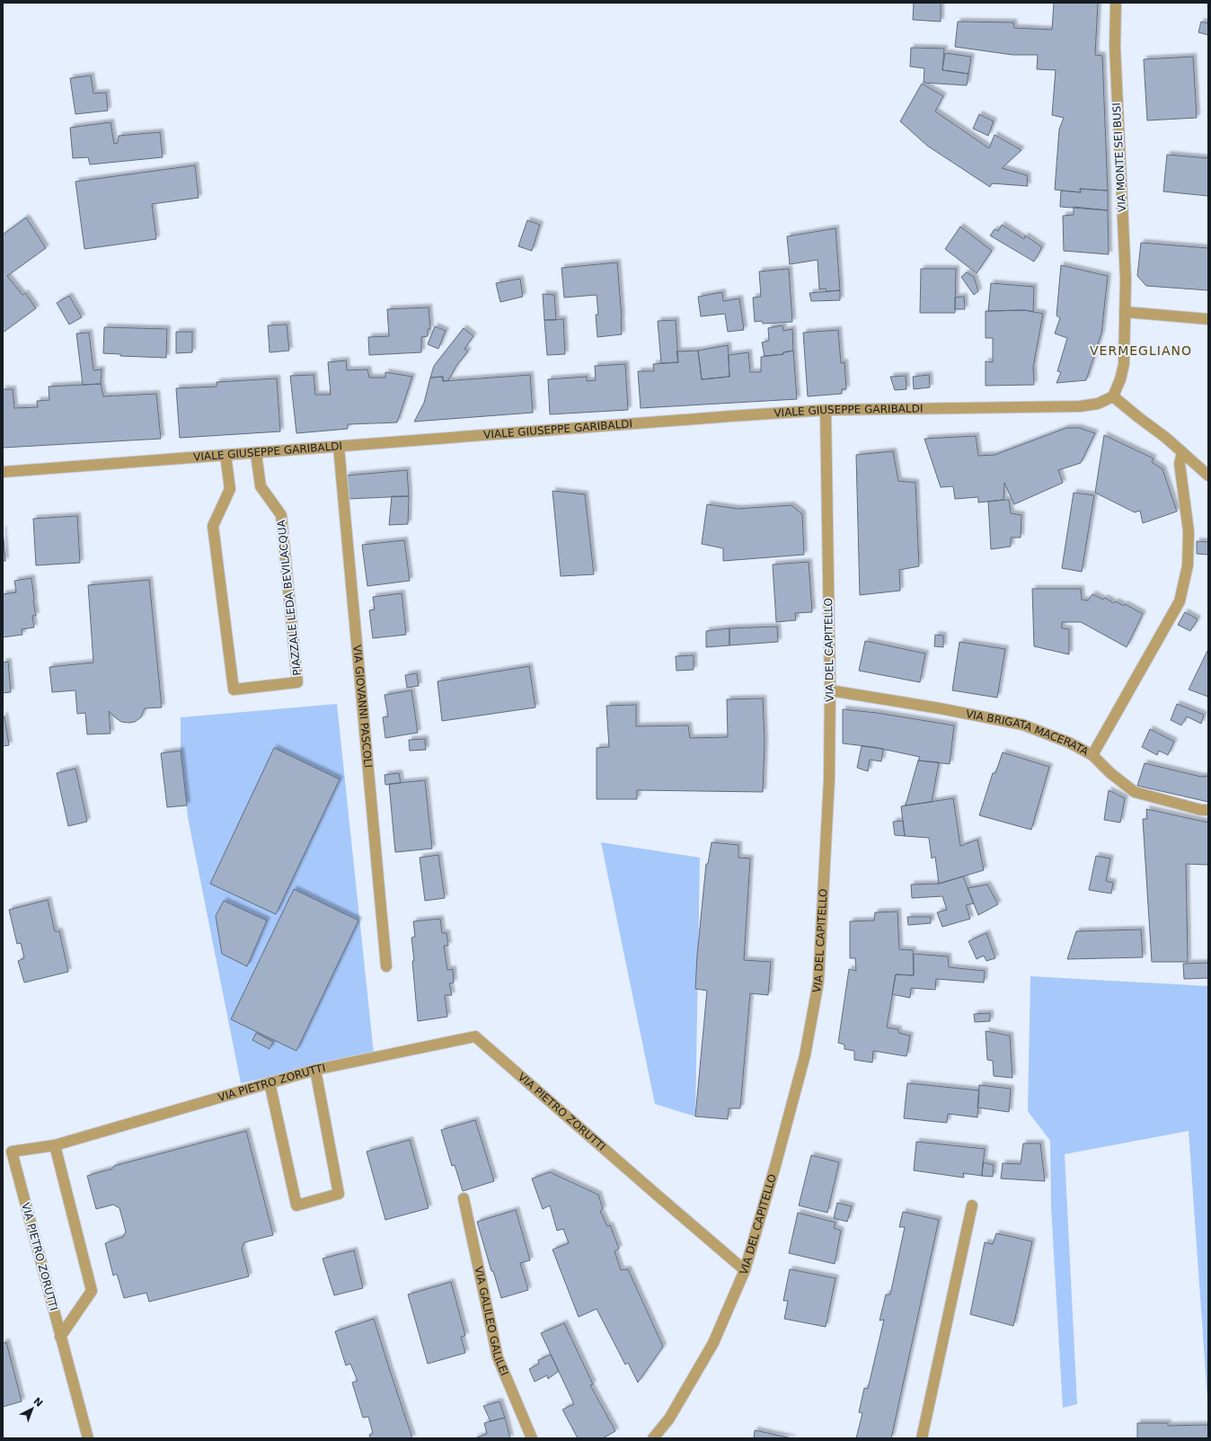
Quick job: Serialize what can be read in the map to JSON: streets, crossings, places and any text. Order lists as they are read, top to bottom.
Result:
{
  "streets": {
    "street": [
      "VIA MONTE SEI BUSI",
      "VIALE GIUSEPPE GARIBALDI",
      "PIAZZALE LEDA BEVILACQUA",
      "VIA DEL CAPITELLO",
      "VIA GIOVANNI PASCOLI",
      "VIA BRIGATA MACERATA",
      "VIA PIETRO ZORUTTI",
      "VIA GALILEO GALILEI"
    ]
  },
  "crossings": [
    ["VIA MONTE SEI BUSI", "VIALE GIUSEPPE GARIBALDI"],
    ["VIALE GIUSEPPE GARIBALDI", "PIAZZALE LEDA BEVILACQUA"],
    ["VIALE GIUSEPPE GARIBALDI", "VIA DEL CAPITELLO"],
    ["VIALE GIUSEPPE GARIBALDI", "VIA GIOVANNI PASCOLI"],
    ["VIA DEL CAPITELLO", "VIA BRIGATA MACERATA"],
    ["VIA DEL CAPITELLO", "VIA PIETRO ZORUTTI"]
  ],
  "districts": ["VERMEGLIANO"],
  "north": "top right"
}
